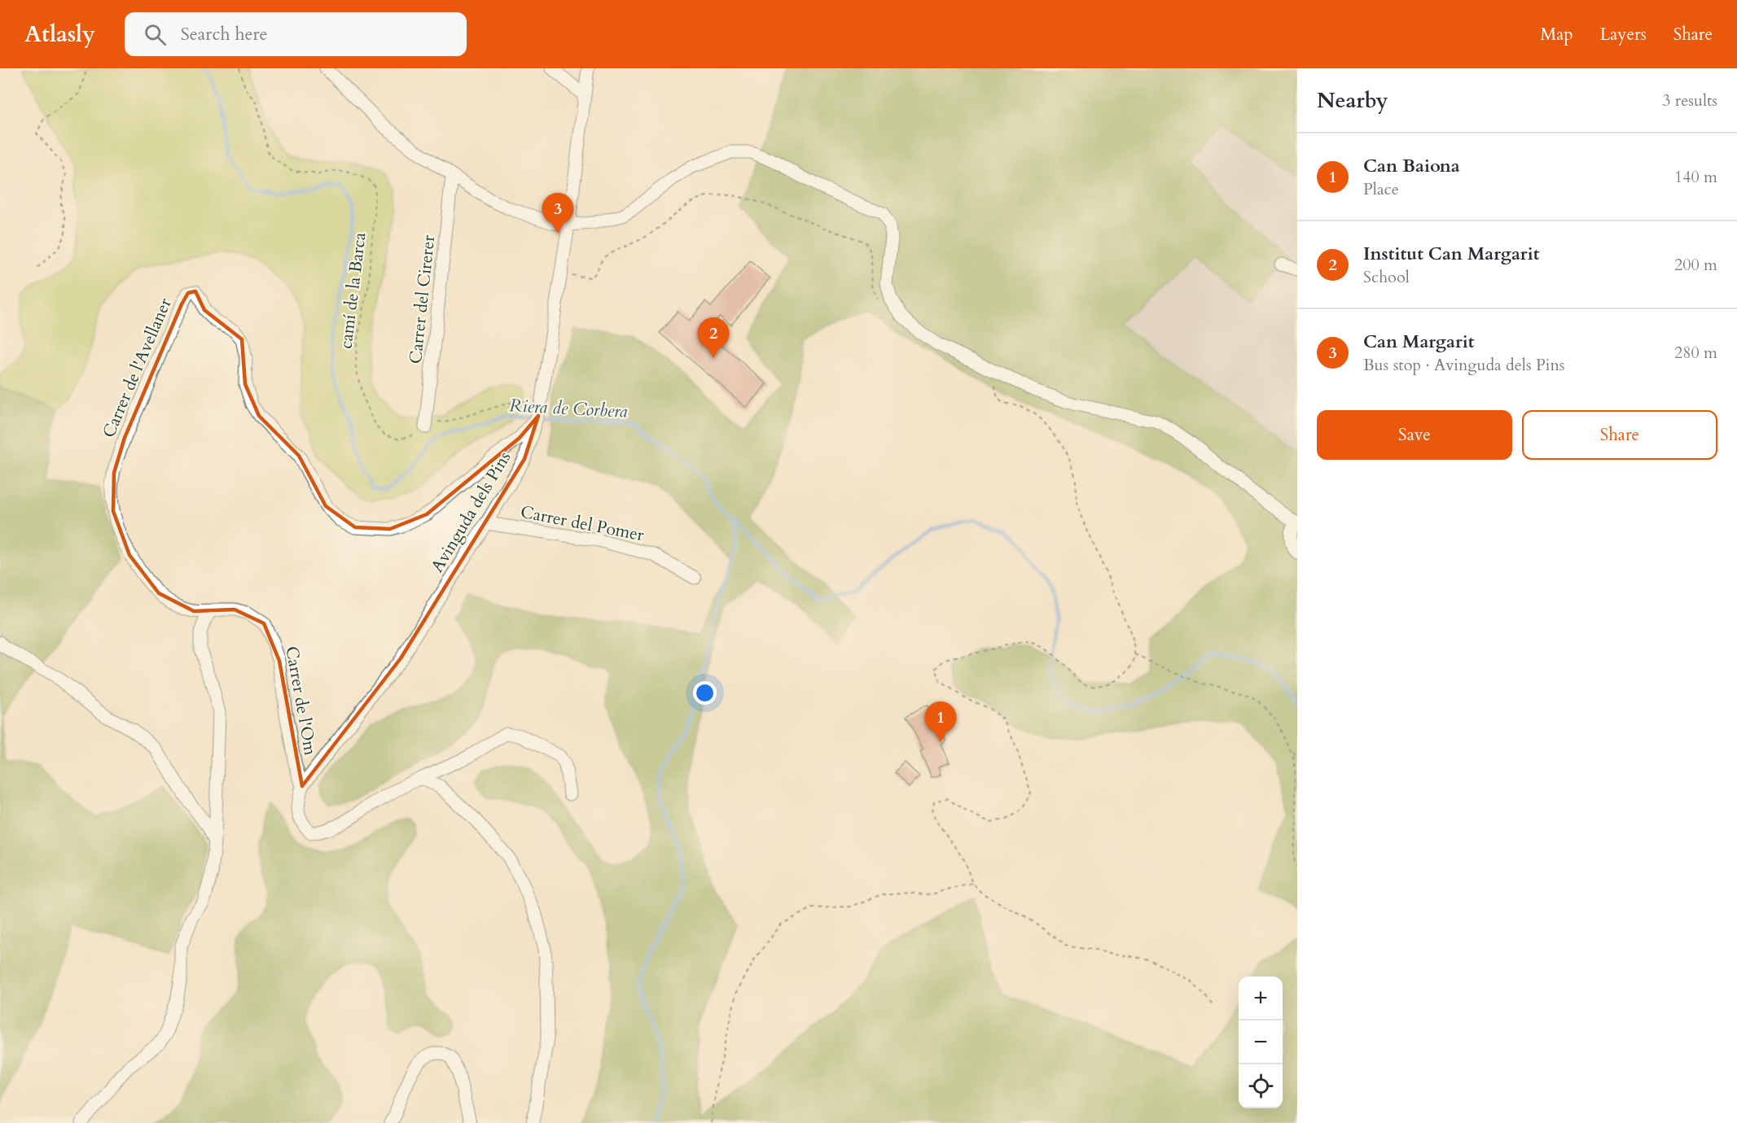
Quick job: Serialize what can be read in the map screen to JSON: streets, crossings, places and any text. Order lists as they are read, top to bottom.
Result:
{
  "streets": {
    "street": [
      "Carrer del Cirerer",
      "Carrer de l'Avellaner",
      "Avinguda dels Pins",
      "Carrer del Pomer",
      "Carrer de l'Om"
    ],
    "path": ["camí de la Barca"]
  },
  "crossings": [
    ["camí de la Barca", "Carrer del Cirerer"],
    ["camí de la Barca", "Avinguda dels Pins"],
    ["Carrer de l'Avellaner", "Avinguda dels Pins"],
    ["Carrer de l'Avellaner", "Carrer de l'Om"],
    ["Avinguda dels Pins", "Carrer del Pomer"],
    ["Avinguda dels Pins", "Carrer de l'Om"]
  ],
  "water": ["Riera de Corbera"],
  "page": {
    "header": "Atlasly",
    "search": "Search here",
    "nav": ["Map", "Layers", "Share"],
    "heading": ["Nearby", "3 results"],
    "list": [
      {
        "mark": "1",
        "name": "Can Baiona",
        "note": "Place",
        "value": "140 m"
      },
      {
        "mark": "2",
        "name": "Institut Can Margarit",
        "note": "School",
        "value": "200 m"
      },
      {
        "mark": "3",
        "name": "Can Margarit",
        "note": "Bus stop · Avinguda dels Pins",
        "value": "280 m"
      }
    ],
    "pins": ["3", "2", "1"],
    "buttons": ["Save", "Share"],
    "map_buttons": ["+", "−"]
  }
}
